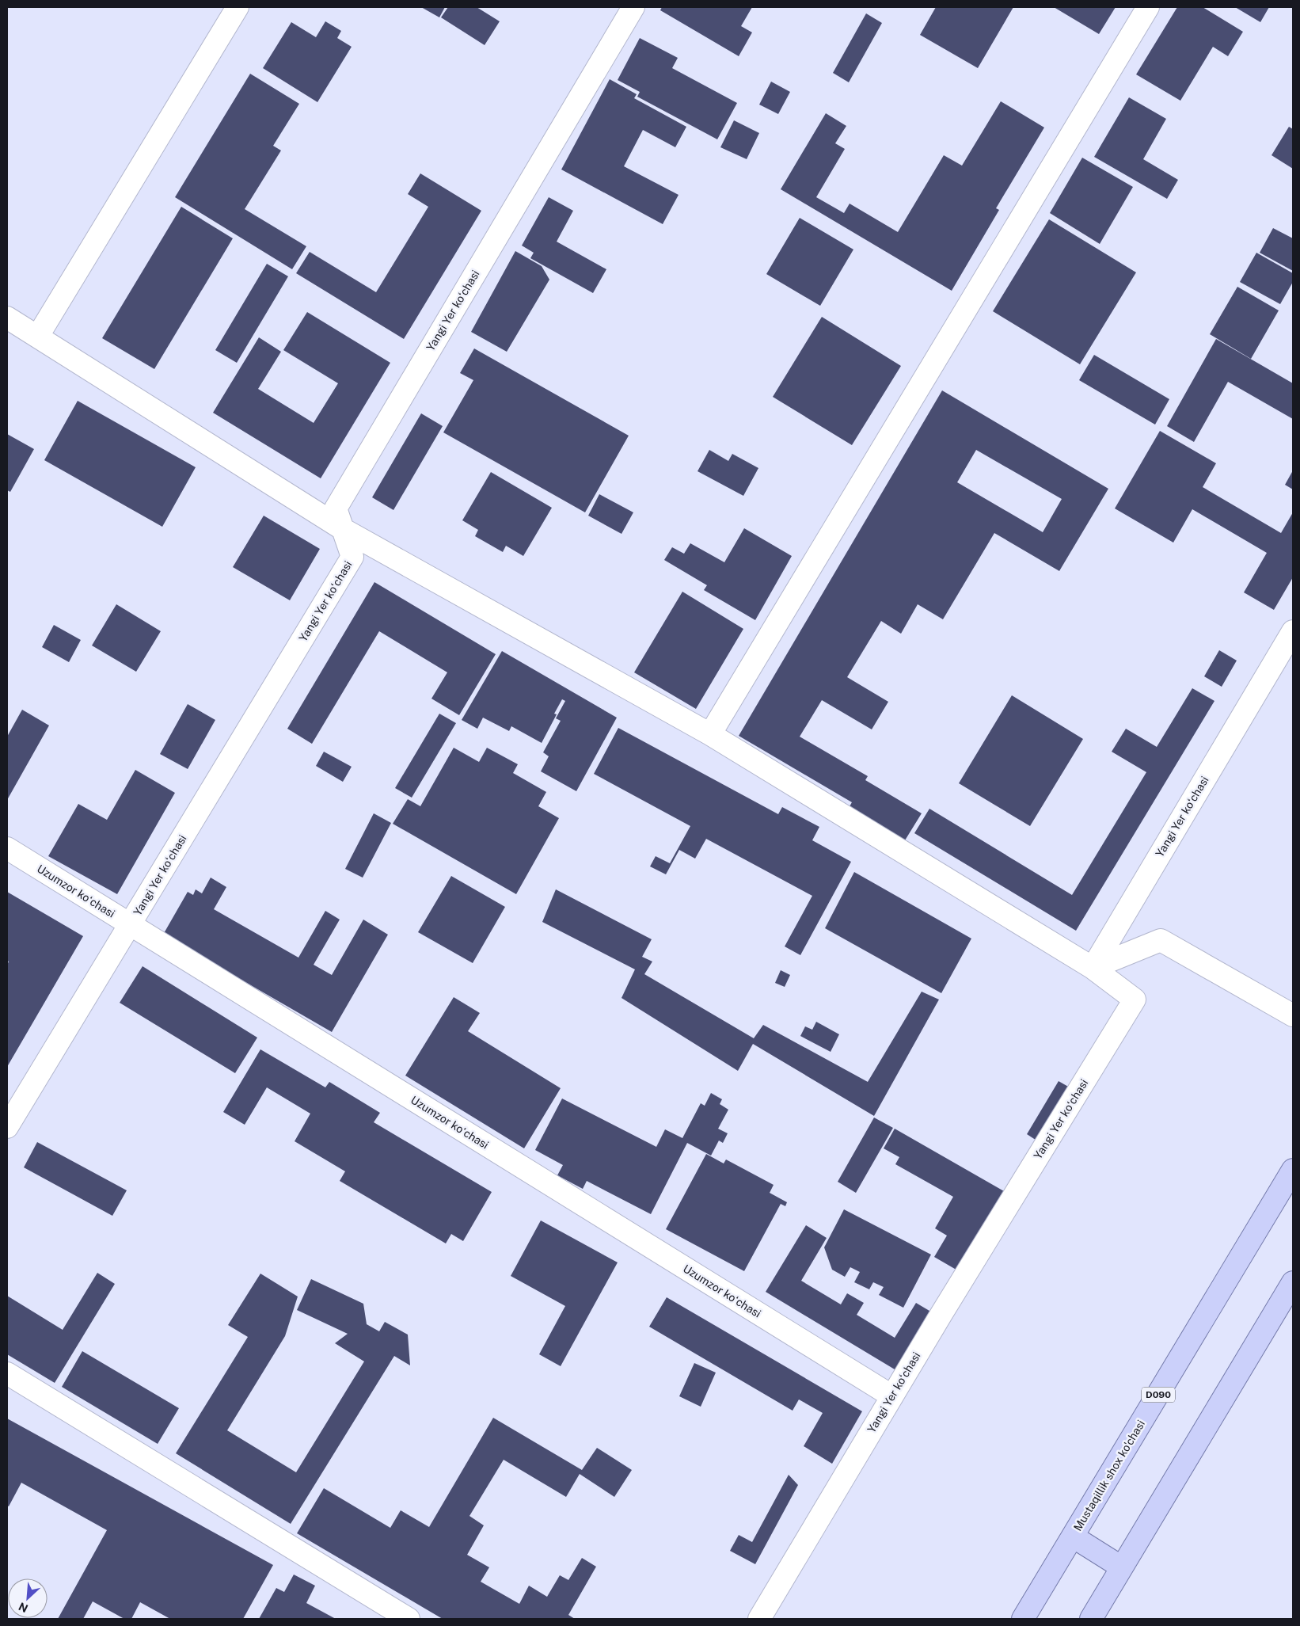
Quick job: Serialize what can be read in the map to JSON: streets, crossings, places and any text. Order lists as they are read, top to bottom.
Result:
{
  "streets": {
    "main road": ["D090", "Mustaqillik shox ko'chasi"],
    "street": ["Yangi Yer koʻchasi", "Uzumzor koʻchasi"]
  },
  "crossings": [
    ["Yangi Yer koʻchasi", "Uzumzor koʻchasi"]
  ],
  "north": "bottom left"
}
